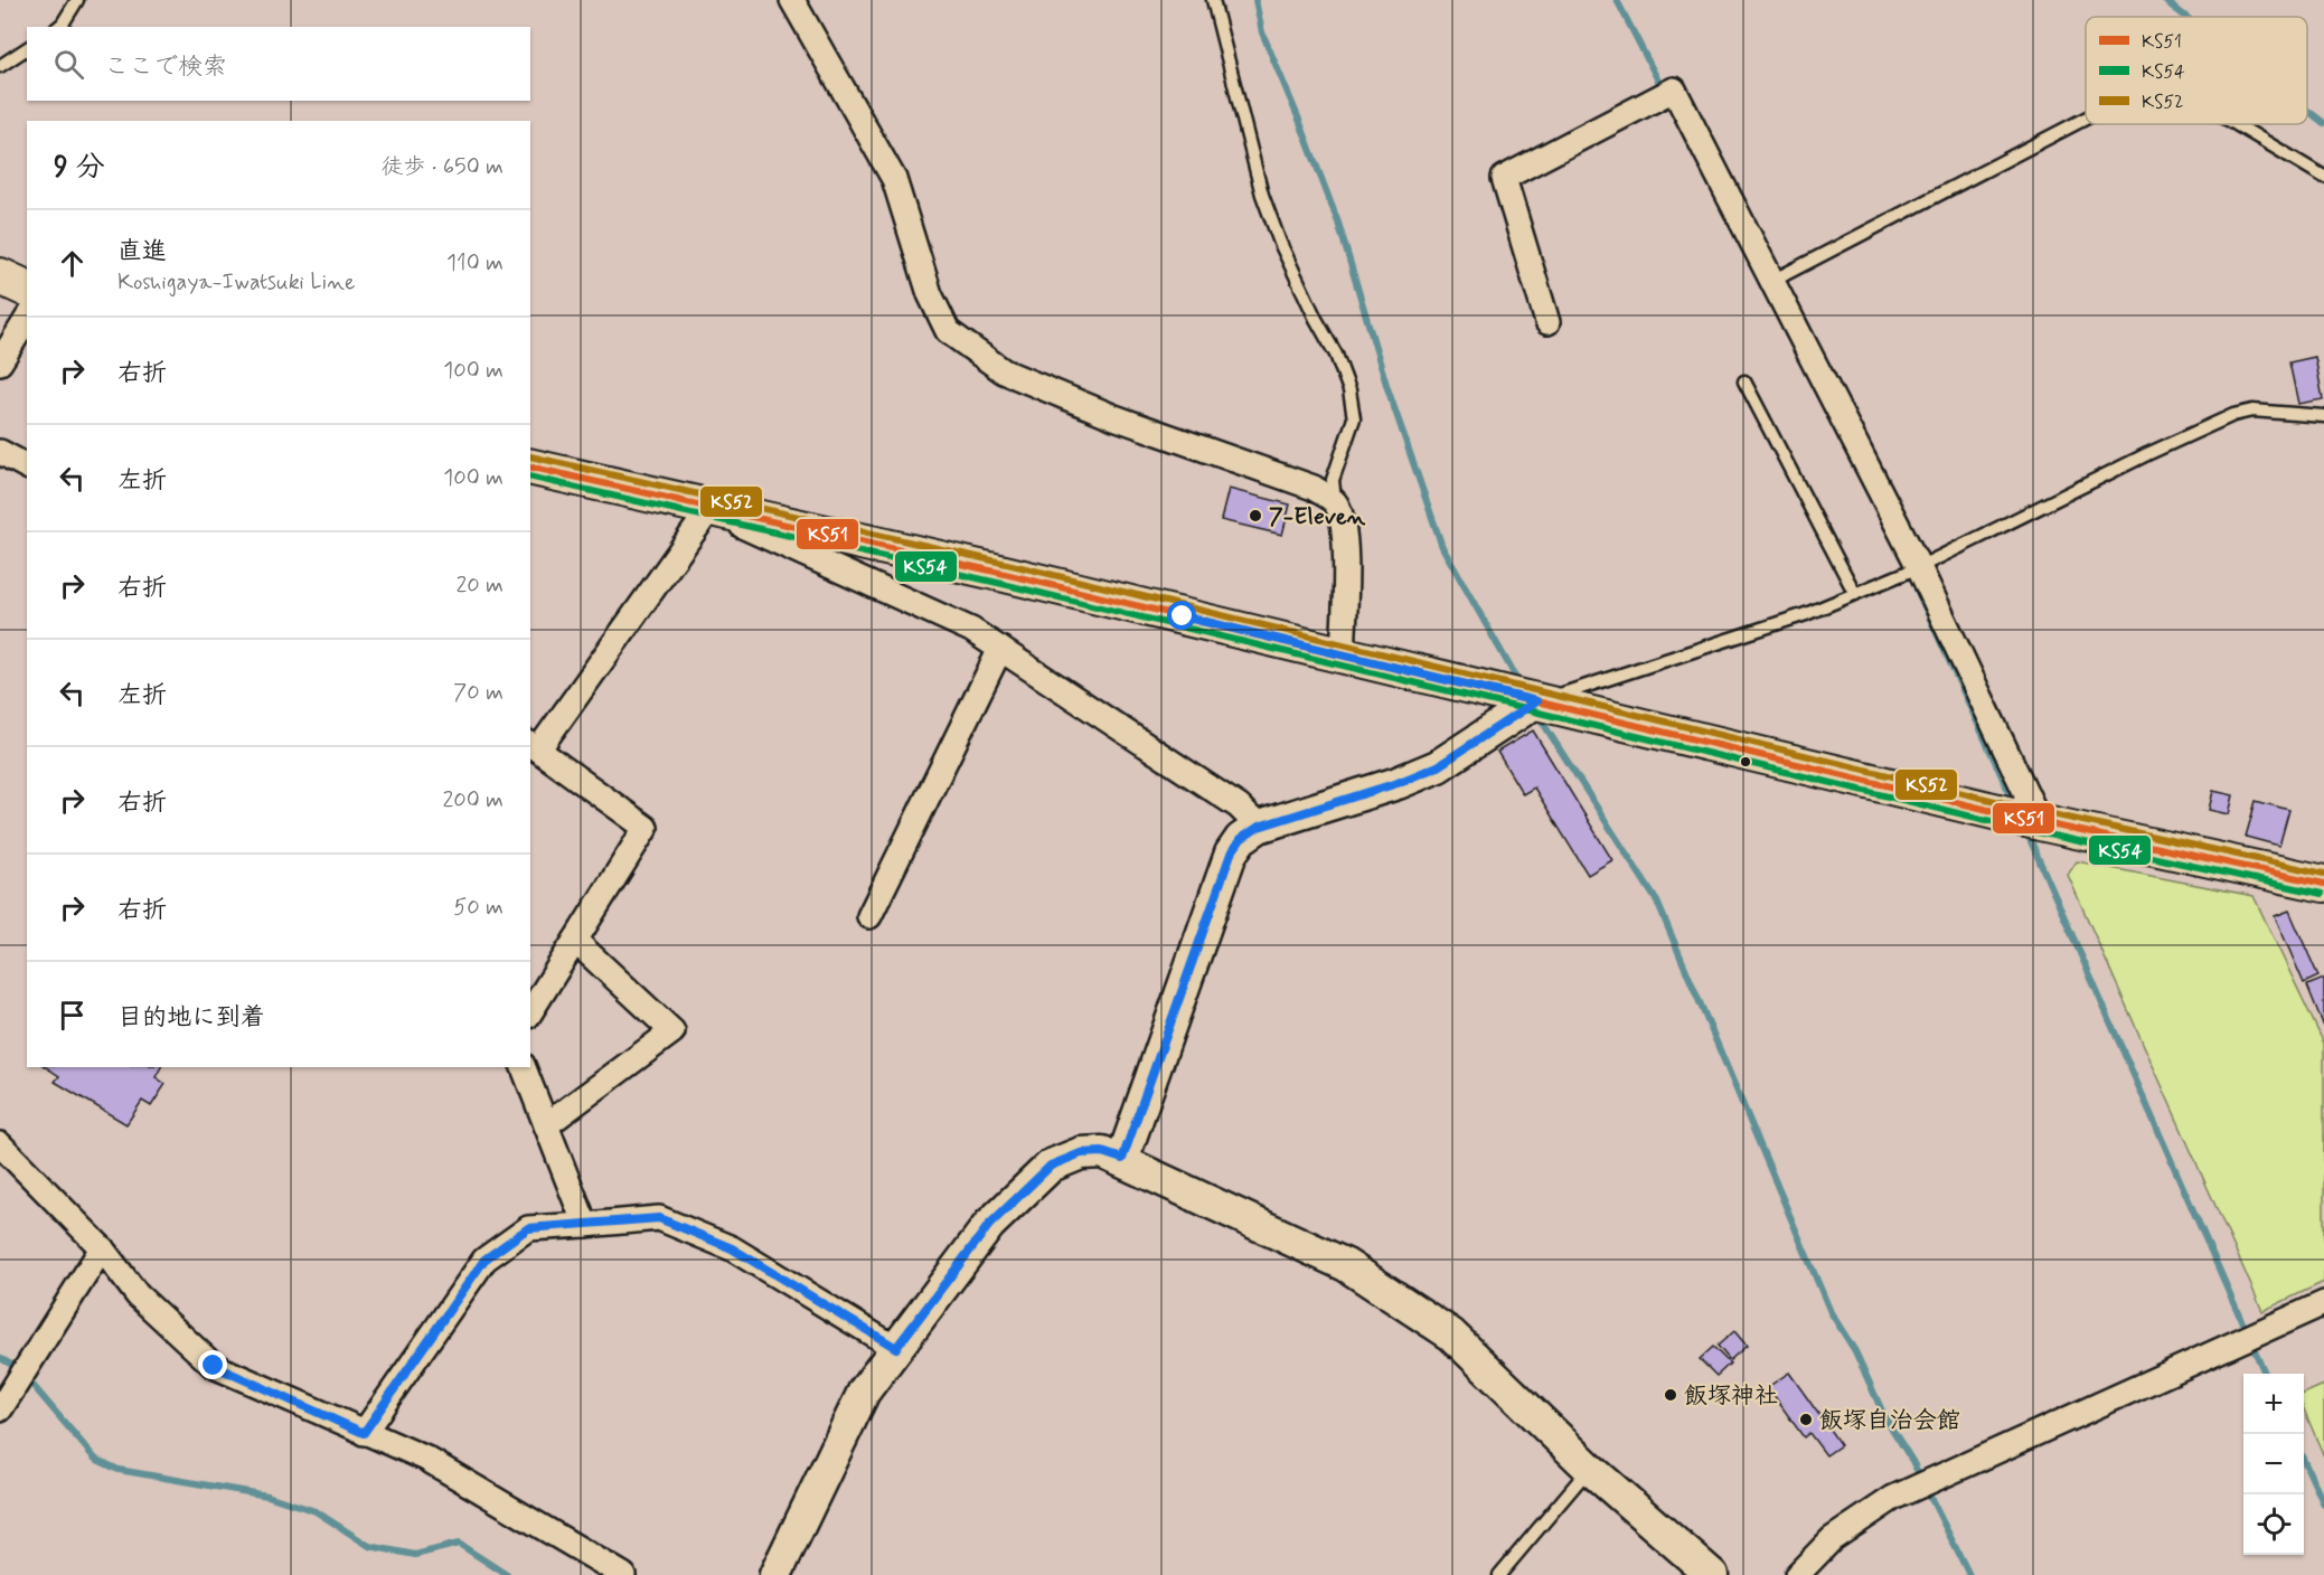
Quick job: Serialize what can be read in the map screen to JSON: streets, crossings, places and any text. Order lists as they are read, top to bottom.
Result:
{
  "places": ["7-Eleven", "飯塚神社", "飯塚自治会館"],
  "lines": ["transit line KS52", "transit line KS51", "transit line KS54"],
  "legend": ["KS51", "KS54", "KS52"],
  "page": {
    "search": "ここで検索",
    "heading": ["9 分", "徒歩 · 650 m"],
    "list": [
      ["直進", "Koshigaya-Iwatsuki Line", "110 m"],
      ["右折", "100 m"],
      ["左折", "100 m"],
      ["右折", "20 m"],
      ["左折", "70 m"],
      ["右折", "200 m"],
      ["右折", "50 m"],
      "目的地に到着"
    ],
    "map_buttons": ["+", "−"]
  }
}
